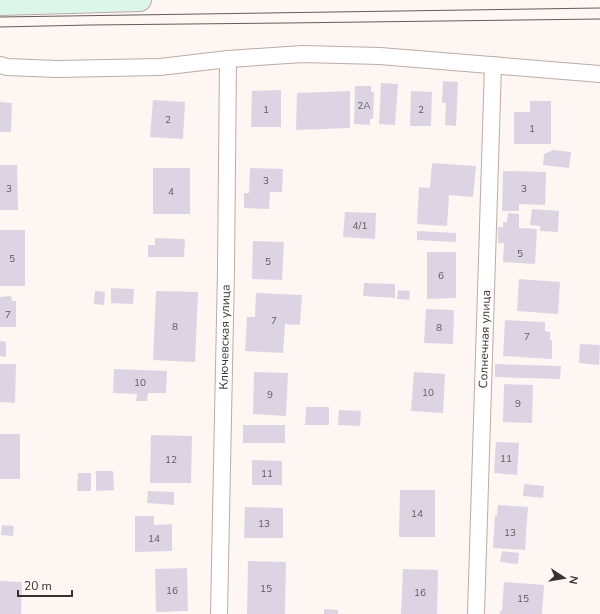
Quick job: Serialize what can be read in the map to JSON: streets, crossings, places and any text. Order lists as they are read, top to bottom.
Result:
{
  "streets": {
    "street": ["Ключевская улица", "Солнечная улица"]
  },
  "house_numbers": [
    "2А",
    "1",
    "2",
    "2",
    "1",
    "3",
    "3",
    "3",
    "4",
    "4/1",
    "5",
    "5",
    "5",
    "6",
    "7",
    "7",
    "8",
    "8",
    "7",
    "10",
    "10",
    "9",
    "9",
    "11",
    "12",
    "11",
    "14",
    "13",
    "13",
    "14",
    "15",
    "16",
    "16",
    "15"
  ],
  "scale_bar": "20 m",
  "north": "right"
}
